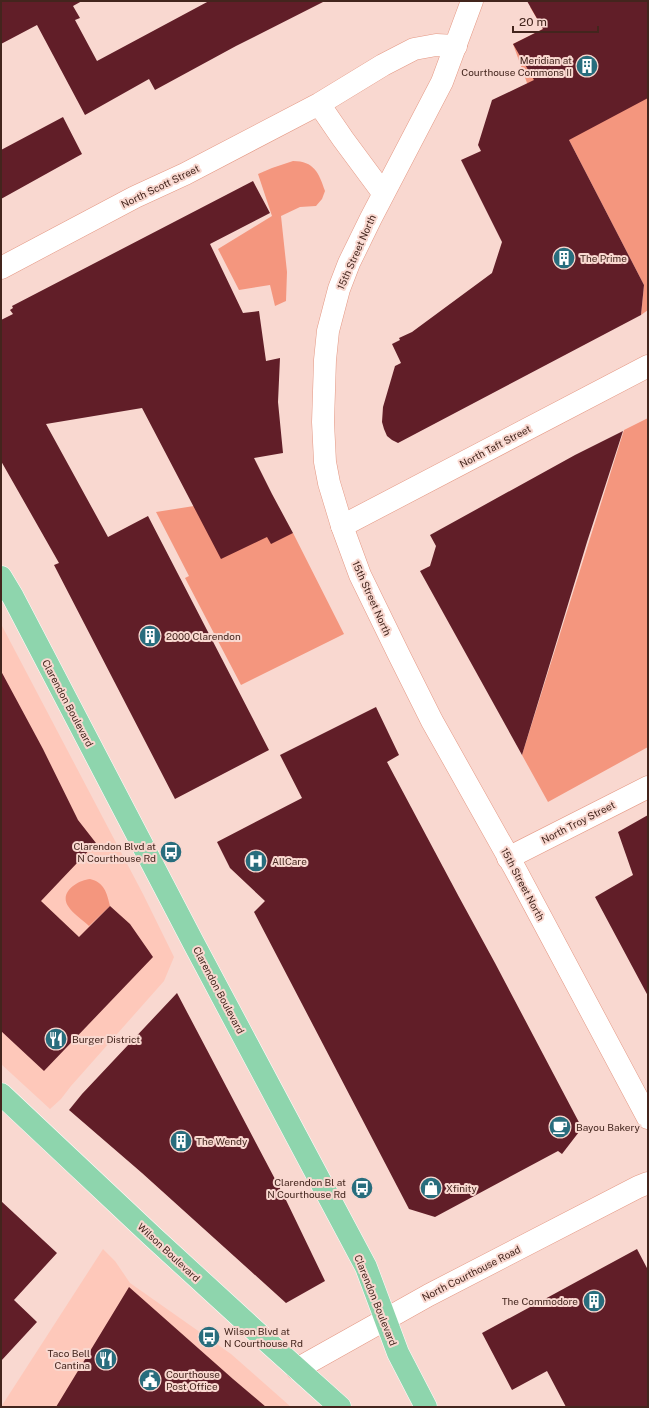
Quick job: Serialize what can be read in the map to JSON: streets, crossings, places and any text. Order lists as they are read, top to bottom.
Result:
{
  "streets": {
    "main road": ["Clarendon Boulevard", "Wilson Boulevard"],
    "street": [
      "North Scott Street",
      "15th Street North",
      "North Taft Street",
      "North Troy Street",
      "North Courthouse Road"
    ]
  },
  "crossings": [
    ["North Scott Street", "15th Street North"],
    ["15th Street North", "North Taft Street"],
    ["15th Street North", "North Troy Street"],
    ["Clarendon Boulevard", "North Courthouse Road"],
    ["Wilson Boulevard", "North Courthouse Road"]
  ],
  "places": {
    "building": [
      "Meridian at Courthouse Commons II",
      "The Prime",
      "2000 Clarendon",
      "The Wendy",
      "The Commodore"
    ],
    "bus stop": ["Clarendon Blvd at N Courthouse Rd", "Clarendon Bl at N Courthouse Rd", "Wilson Blvd at N Courthouse Rd"],
    "hospital": ["AllCare"],
    "restaurant": ["Burger District", "Taco Bell Cantina"],
    "cafe": ["Bayou Bakery"],
    "shop": ["Xfinity"],
    "public building": ["Courthouse Post Office"]
  },
  "scale_bar": "20 m"
}
